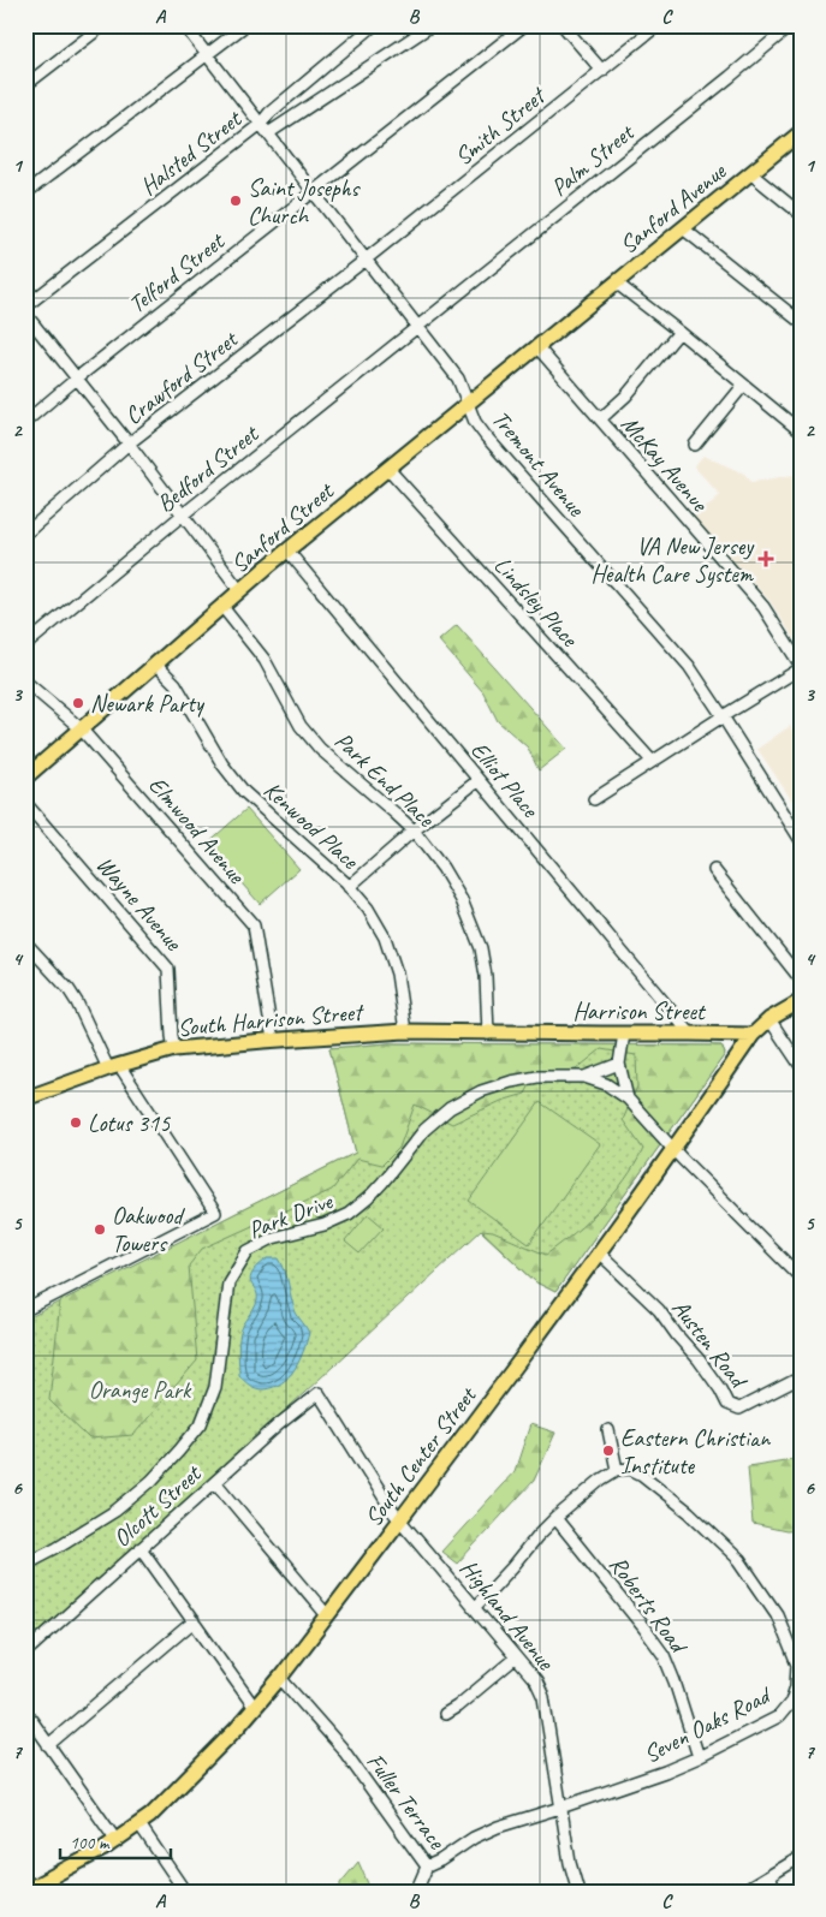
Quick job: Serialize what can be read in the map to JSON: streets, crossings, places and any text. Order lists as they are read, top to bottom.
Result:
{
  "streets": {
    "main road": [
      "Sanford Avenue",
      "Sanford Street",
      "Harrison Street",
      "South Harrison Street",
      "South Center Street"
    ],
    "street": [
      "Smith Street",
      "Halsted Street",
      "Palm Street",
      "Telford Street",
      "Crawford Street",
      "Tremont Avenue",
      "McKay Avenue",
      "Bedford Street",
      "Lindsley Place",
      "Park End Place",
      "Elliot Place",
      "Kenwood Place",
      "Elmwood Avenue",
      "Wayne Avenue",
      "Park Drive",
      "Austen Road",
      "Olcott Street",
      "Roberts Road",
      "Highland Avenue",
      "Seven Oaks Road",
      "Fuller Terrace"
    ]
  },
  "crossings": [
    ["Smith Street", "Crawford Street"],
    ["Smith Street", "Tremont Avenue"],
    ["Halsted Street", "Tremont Avenue"],
    ["Palm Street", "Tremont Avenue"],
    ["Palm Street", "Bedford Street"],
    ["Sanford Avenue", "Sanford Street"],
    ["Telford Street", "Tremont Avenue"],
    ["Crawford Street", "Tremont Avenue"],
    ["Tremont Avenue", "Bedford Street"],
    ["Tremont Avenue", "Sanford Street"],
    ["McKay Avenue", "Sanford Street"],
    ["Sanford Street", "Lindsley Place"],
    ["Sanford Street", "Park End Place"],
    ["Sanford Street", "Elliot Place"],
    ["Sanford Street", "Kenwood Place"],
    ["Sanford Street", "Elmwood Avenue"],
    ["Park End Place", "South Harrison Street"],
    ["Elliot Place", "Harrison Street"],
    ["Kenwood Place", "South Harrison Street"],
    ["Elmwood Avenue", "South Harrison Street"],
    ["Wayne Avenue", "South Harrison Street"],
    ["Harrison Street", "South Harrison Street"],
    ["Harrison Street", "South Center Street"],
    ["Park Drive", "South Center Street"],
    ["Austen Road", "South Center Street"],
    ["South Center Street", "Highland Avenue"],
    ["South Center Street", "Fuller Terrace"],
    ["Olcott Street", "Highland Avenue"],
    ["Roberts Road", "Seven Oaks Road"],
    ["Highland Avenue", "Seven Oaks Road"],
    ["Highland Avenue", "Fuller Terrace"],
    ["Seven Oaks Road", "Fuller Terrace"]
  ],
  "parks": ["Orange Park"],
  "places": {
    "other": [
      "Saint Josephs Church",
      "Newark Party",
      "Lotus 315",
      "Oakwood Towers",
      "Eastern Christian Institute"
    ],
    "health": ["VA New Jersey Health Care System"]
  },
  "scale_bar": "100 m",
  "grid": {
    "columns": ["A", "B", "C"],
    "rows": [
      "1",
      "2",
      "3",
      "4",
      "5",
      "6",
      "7"
    ]
  }
}
